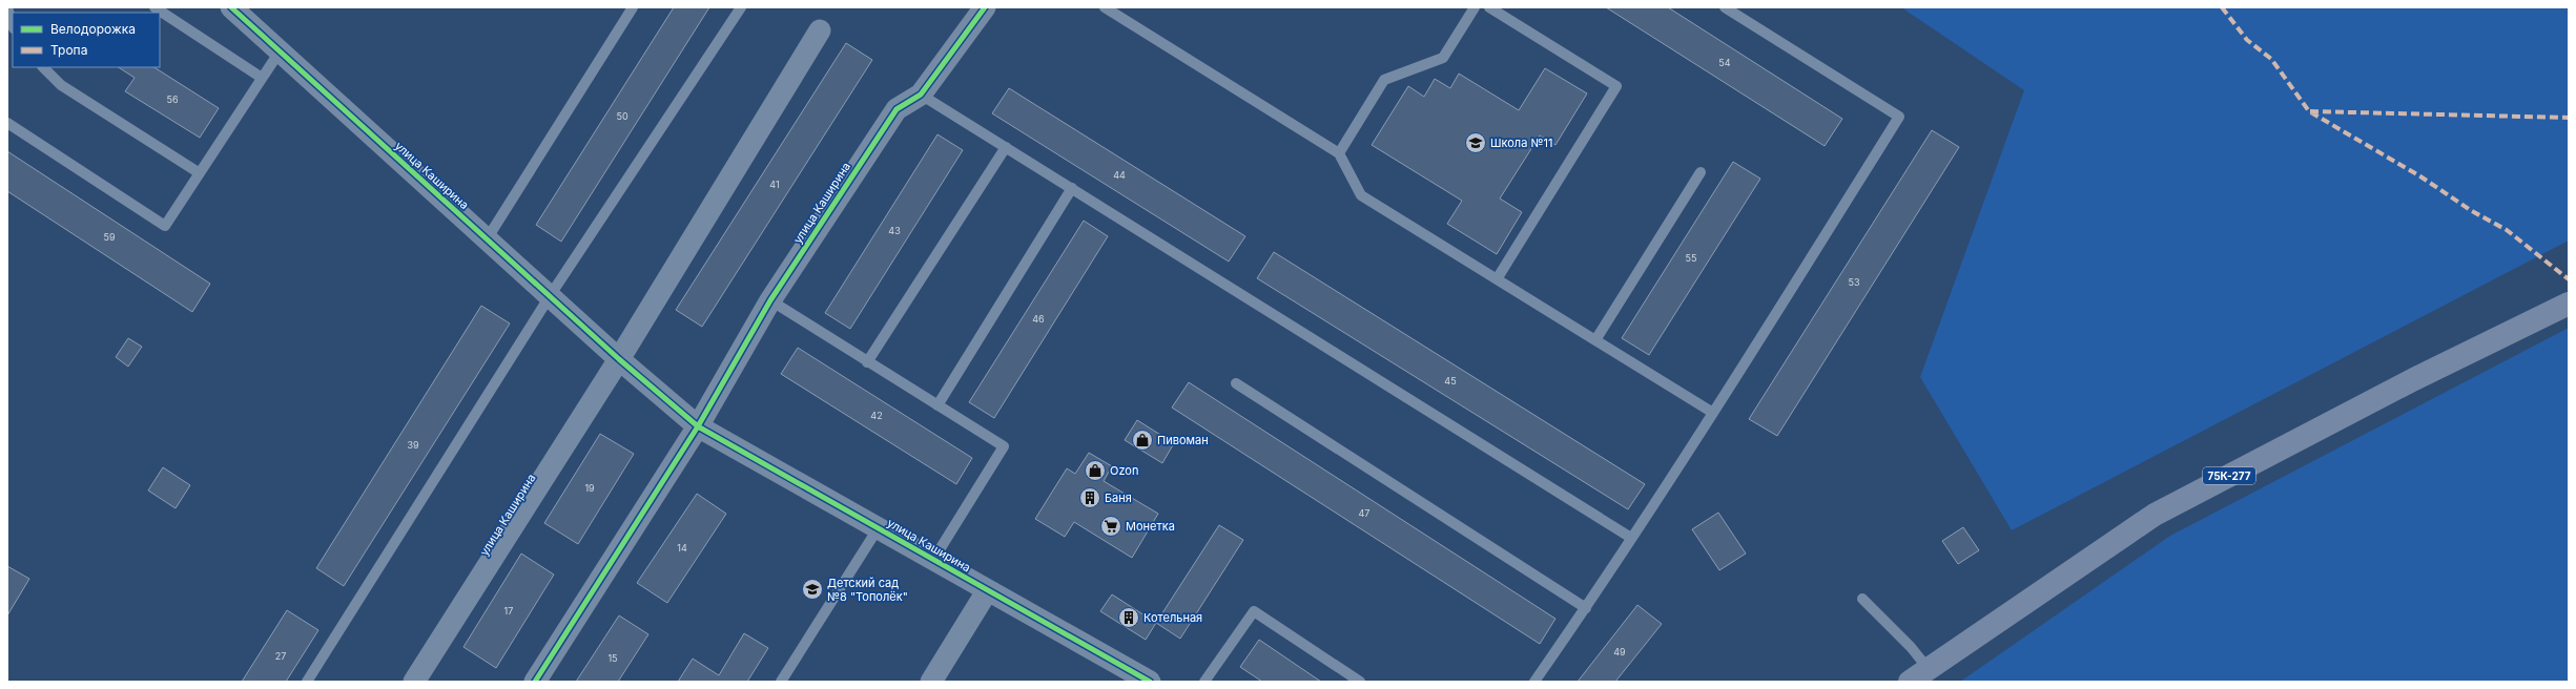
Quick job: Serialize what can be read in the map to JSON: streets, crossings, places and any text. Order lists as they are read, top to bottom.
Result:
{
  "streets": {
    "main road": ["75К-277"],
    "street": ["улица Каширина"]
  },
  "places": {
    "school or university": ["Школа №11", "Детский сад №8 \"Тополёк\""],
    "shop": ["Пивоман", "Ozon"],
    "building": ["Баня", "Котельная"],
    "supermarket": ["Монетка"]
  },
  "house_numbers": [
    "54",
    "56",
    "50",
    "44",
    "41",
    "43",
    "59",
    "55",
    "53",
    "46",
    "45",
    "42",
    "39",
    "19",
    "47",
    "14",
    "17",
    "49",
    "27",
    "15"
  ],
  "legend": ["Велодорожка", "Тропа"]
}
